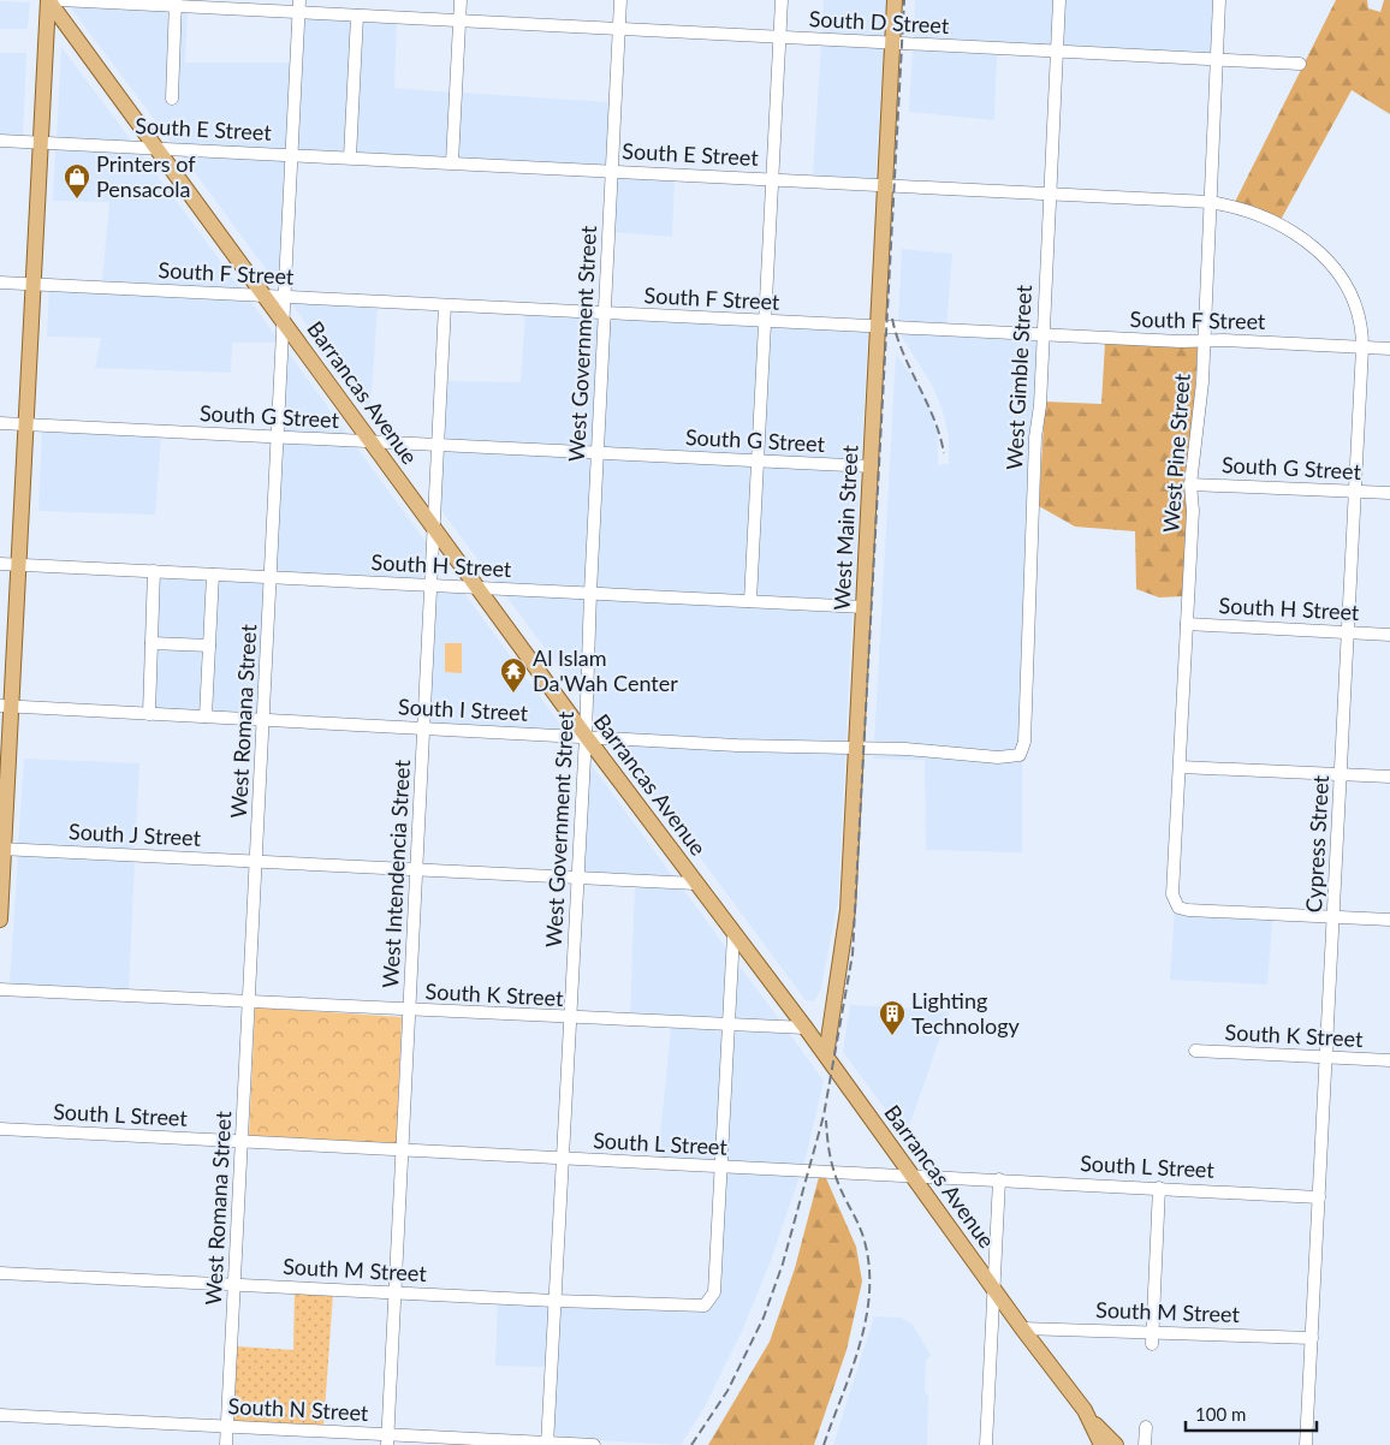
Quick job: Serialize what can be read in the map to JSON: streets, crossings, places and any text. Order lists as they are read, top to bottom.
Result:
{
  "streets": {
    "main road": ["Barrancas Avenue", "West Main Street"],
    "street": [
      "South D Street",
      "South E Street",
      "South F Street",
      "West Government Street",
      "West Gimble Street",
      "South G Street",
      "West Pine Street",
      "South H Street",
      "South I Street",
      "West Romana Street",
      "South J Street",
      "Cypress Street",
      "West Intendencia Street",
      "South K Street",
      "South L Street",
      "South M Street",
      "South N Street"
    ]
  },
  "crossings": [
    ["South D Street", "West Government Street"],
    ["South D Street", "West Gimble Street"],
    ["South D Street", "West Pine Street"],
    ["South D Street", "West Main Street"],
    ["South D Street", "West Romana Street"],
    ["South E Street", "West Government Street"],
    ["South E Street", "West Gimble Street"],
    ["South E Street", "Barrancas Avenue"],
    ["South E Street", "West Pine Street"],
    ["South E Street", "West Main Street"],
    ["South E Street", "West Romana Street"],
    ["South E Street", "Cypress Street"],
    ["South F Street", "West Government Street"],
    ["South F Street", "West Gimble Street"],
    ["South F Street", "Barrancas Avenue"],
    ["South F Street", "West Pine Street"],
    ["South F Street", "West Main Street"],
    ["South F Street", "West Romana Street"],
    ["South F Street", "Cypress Street"],
    ["South F Street", "West Intendencia Street"],
    ["West Government Street", "Barrancas Avenue"],
    ["West Government Street", "South G Street"],
    ["West Government Street", "South H Street"],
    ["West Government Street", "South I Street"],
    ["West Government Street", "South J Street"],
    ["West Government Street", "South K Street"],
    ["West Government Street", "South L Street"],
    ["West Government Street", "South M Street"],
    ["West Government Street", "South N Street"],
    ["West Gimble Street", "South I Street"],
    ["Barrancas Avenue", "South G Street"],
    ["Barrancas Avenue", "West Main Street"],
    ["Barrancas Avenue", "South H Street"],
    ["Barrancas Avenue", "South I Street"],
    ["Barrancas Avenue", "West Romana Street"],
    ["Barrancas Avenue", "South J Street"],
    ["Barrancas Avenue", "West Intendencia Street"],
    ["Barrancas Avenue", "South K Street"],
    ["Barrancas Avenue", "South L Street"],
    ["Barrancas Avenue", "South M Street"],
    ["South G Street", "West Pine Street"],
    ["South G Street", "West Main Street"],
    ["South G Street", "West Romana Street"],
    ["South G Street", "Cypress Street"],
    ["South G Street", "West Intendencia Street"],
    ["West Pine Street", "South H Street"],
    ["West Pine Street", "Cypress Street"],
    ["West Main Street", "South H Street"],
    ["West Main Street", "South I Street"],
    ["South H Street", "West Romana Street"],
    ["South H Street", "Cypress Street"],
    ["South H Street", "West Intendencia Street"],
    ["South I Street", "West Romana Street"],
    ["South I Street", "West Intendencia Street"],
    ["West Romana Street", "South J Street"],
    ["West Romana Street", "South K Street"],
    ["West Romana Street", "South L Street"],
    ["West Romana Street", "South M Street"],
    ["West Romana Street", "South N Street"],
    ["South J Street", "West Intendencia Street"],
    ["Cypress Street", "South K Street"],
    ["Cypress Street", "South L Street"],
    ["Cypress Street", "South M Street"],
    ["West Intendencia Street", "South K Street"],
    ["West Intendencia Street", "South L Street"],
    ["West Intendencia Street", "South M Street"],
    ["West Intendencia Street", "South N Street"],
    ["South L Street", "South M Street"]
  ],
  "places": {
    "shop": ["Printers of Pensacola"],
    "temple": ["Al Islam Da'Wah Center"],
    "building": ["Lighting Technology"]
  },
  "scale_bar": "100 m"
}
